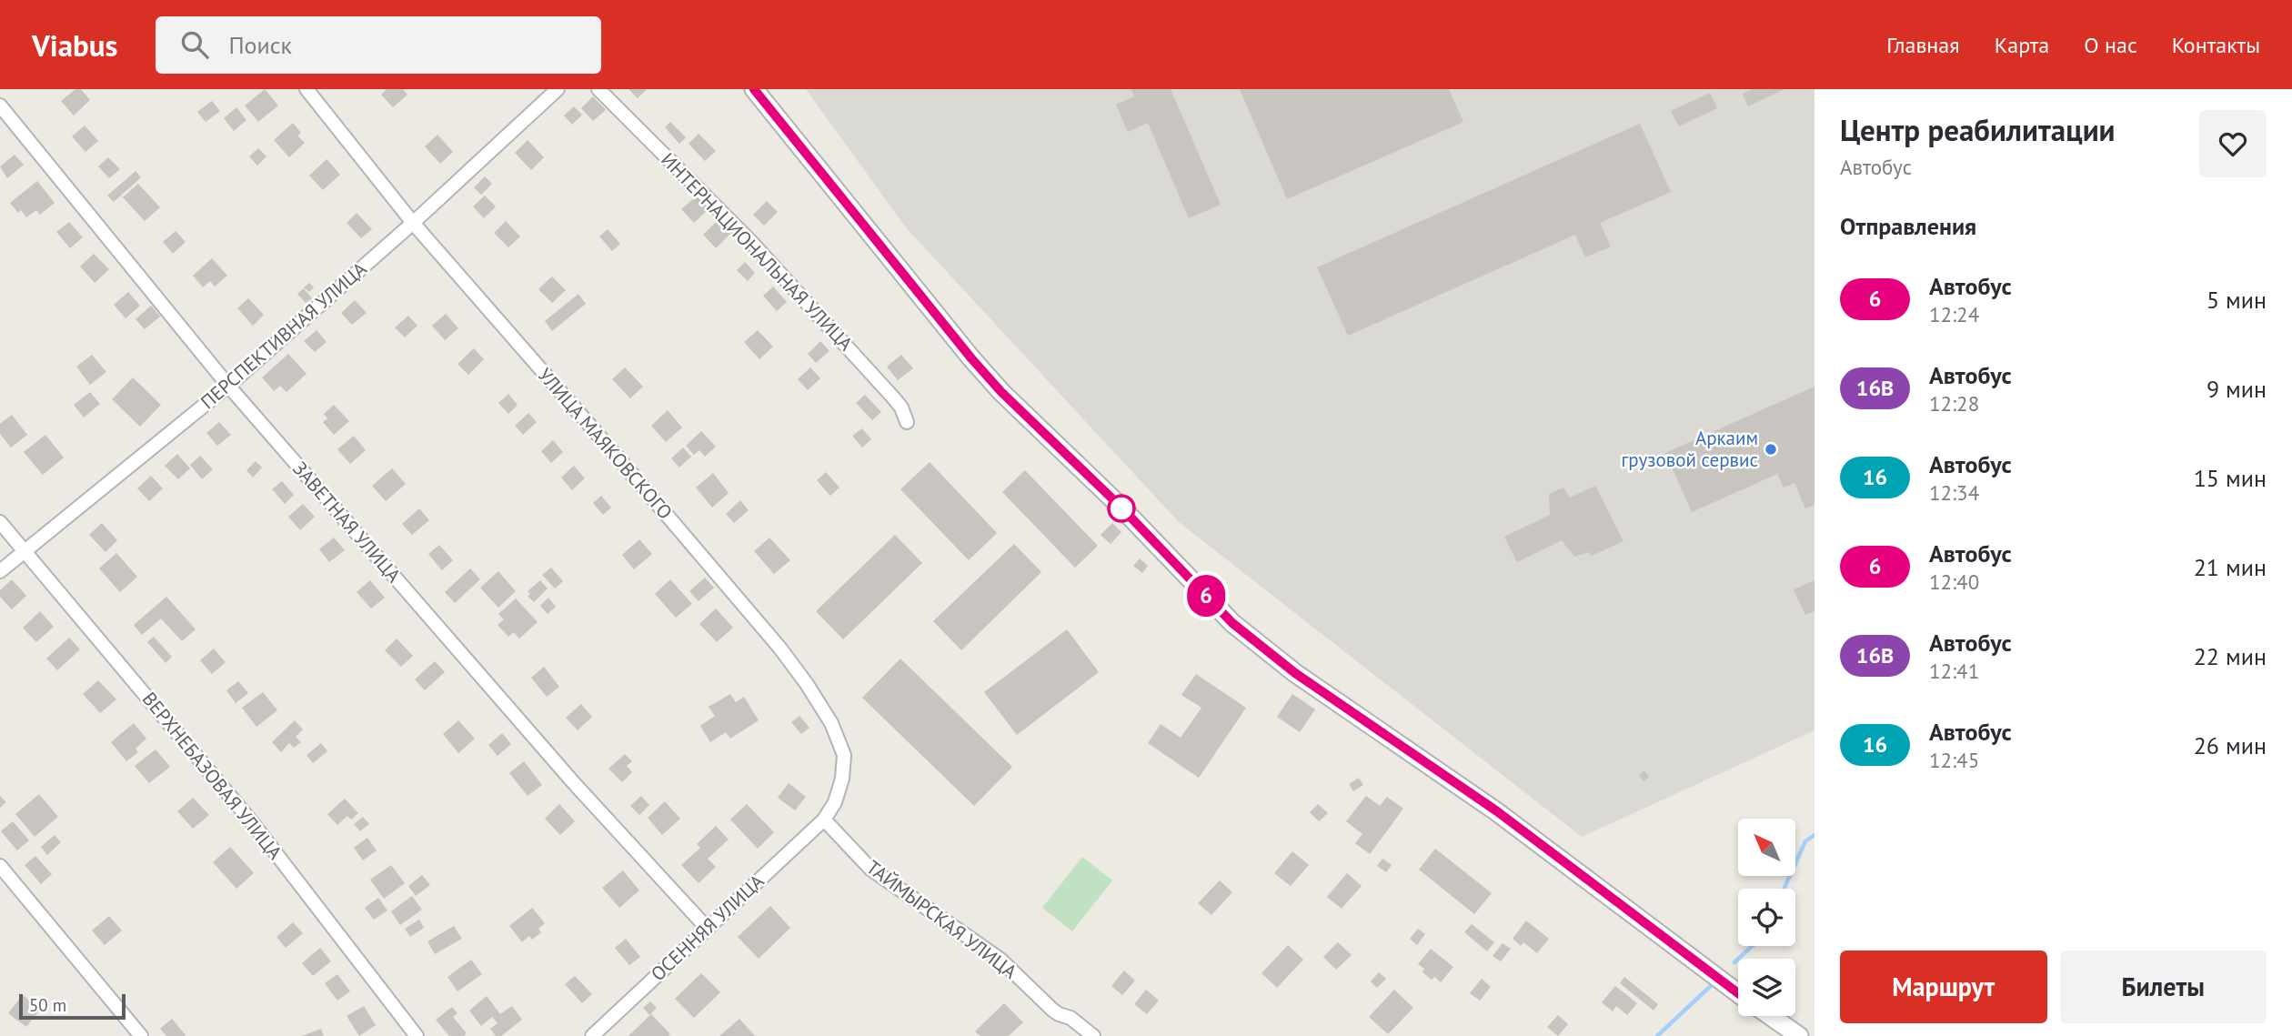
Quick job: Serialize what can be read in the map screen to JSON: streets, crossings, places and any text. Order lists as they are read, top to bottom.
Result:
{
  "streets": {
    "street": [
      "ИНТЕРНАЦИОНАЛЬНАЯ УЛИЦА",
      "ПЕРСПЕКТИВНАЯ УЛИЦА",
      "УЛИЦА МАЯКОВСКОГО",
      "ЗАВЕТНАЯ УЛИЦА",
      "ВЕРХНЕБАЗОВАЯ УЛИЦА",
      "ТАЙМЫРСКАЯ УЛИЦА",
      "ОСЕННЯЯ УЛИЦА"
    ]
  },
  "crossings": [
    ["ПЕРСПЕКТИВНАЯ УЛИЦА", "УЛИЦА МАЯКОВСКОГО"],
    ["ПЕРСПЕКТИВНАЯ УЛИЦА", "ЗАВЕТНАЯ УЛИЦА"],
    ["ПЕРСПЕКТИВНАЯ УЛИЦА", "ВЕРХНЕБАЗОВАЯ УЛИЦА"],
    ["УЛИЦА МАЯКОВСКОГО", "ТАЙМЫРСКАЯ УЛИЦА"],
    ["УЛИЦА МАЯКОВСКОГО", "ОСЕННЯЯ УЛИЦА"],
    ["ЗАВЕТНАЯ УЛИЦА", "ОСЕННЯЯ УЛИЦА"],
    ["ТАЙМЫРСКАЯ УЛИЦА", "ОСЕННЯЯ УЛИЦА"]
  ],
  "places": ["Аркаим грузовой сервис"],
  "lines": ["bus line 6"],
  "scale_bar": "50 m",
  "north": "top left",
  "page": {
    "header": "Viabus",
    "search": "Поиск",
    "nav": [
      "Главная",
      "Карта",
      "О нас",
      "Контакты"
    ],
    "on_map": "6",
    "heading": [
      ["Центр реабилитации", "Автобус"],
      "Отправления"
    ],
    "list": [
      {
        "mark": "6",
        "name": "Автобус",
        "note": "12:24",
        "value": "5 мин"
      },
      {
        "mark": "16В",
        "name": "Автобус",
        "note": "12:28",
        "value": "9 мин"
      },
      {
        "mark": "16",
        "name": "Автобус",
        "note": "12:34",
        "value": "15 мин"
      },
      {
        "mark": "6",
        "name": "Автобус",
        "note": "12:40",
        "value": "21 мин"
      },
      {
        "mark": "16В",
        "name": "Автобус",
        "note": "12:41",
        "value": "22 мин"
      },
      {
        "mark": "16",
        "name": "Автобус",
        "note": "12:45",
        "value": "26 мин"
      }
    ],
    "buttons": ["Маршрут", "Билеты"],
    "scale": "50 m"
  }
}
